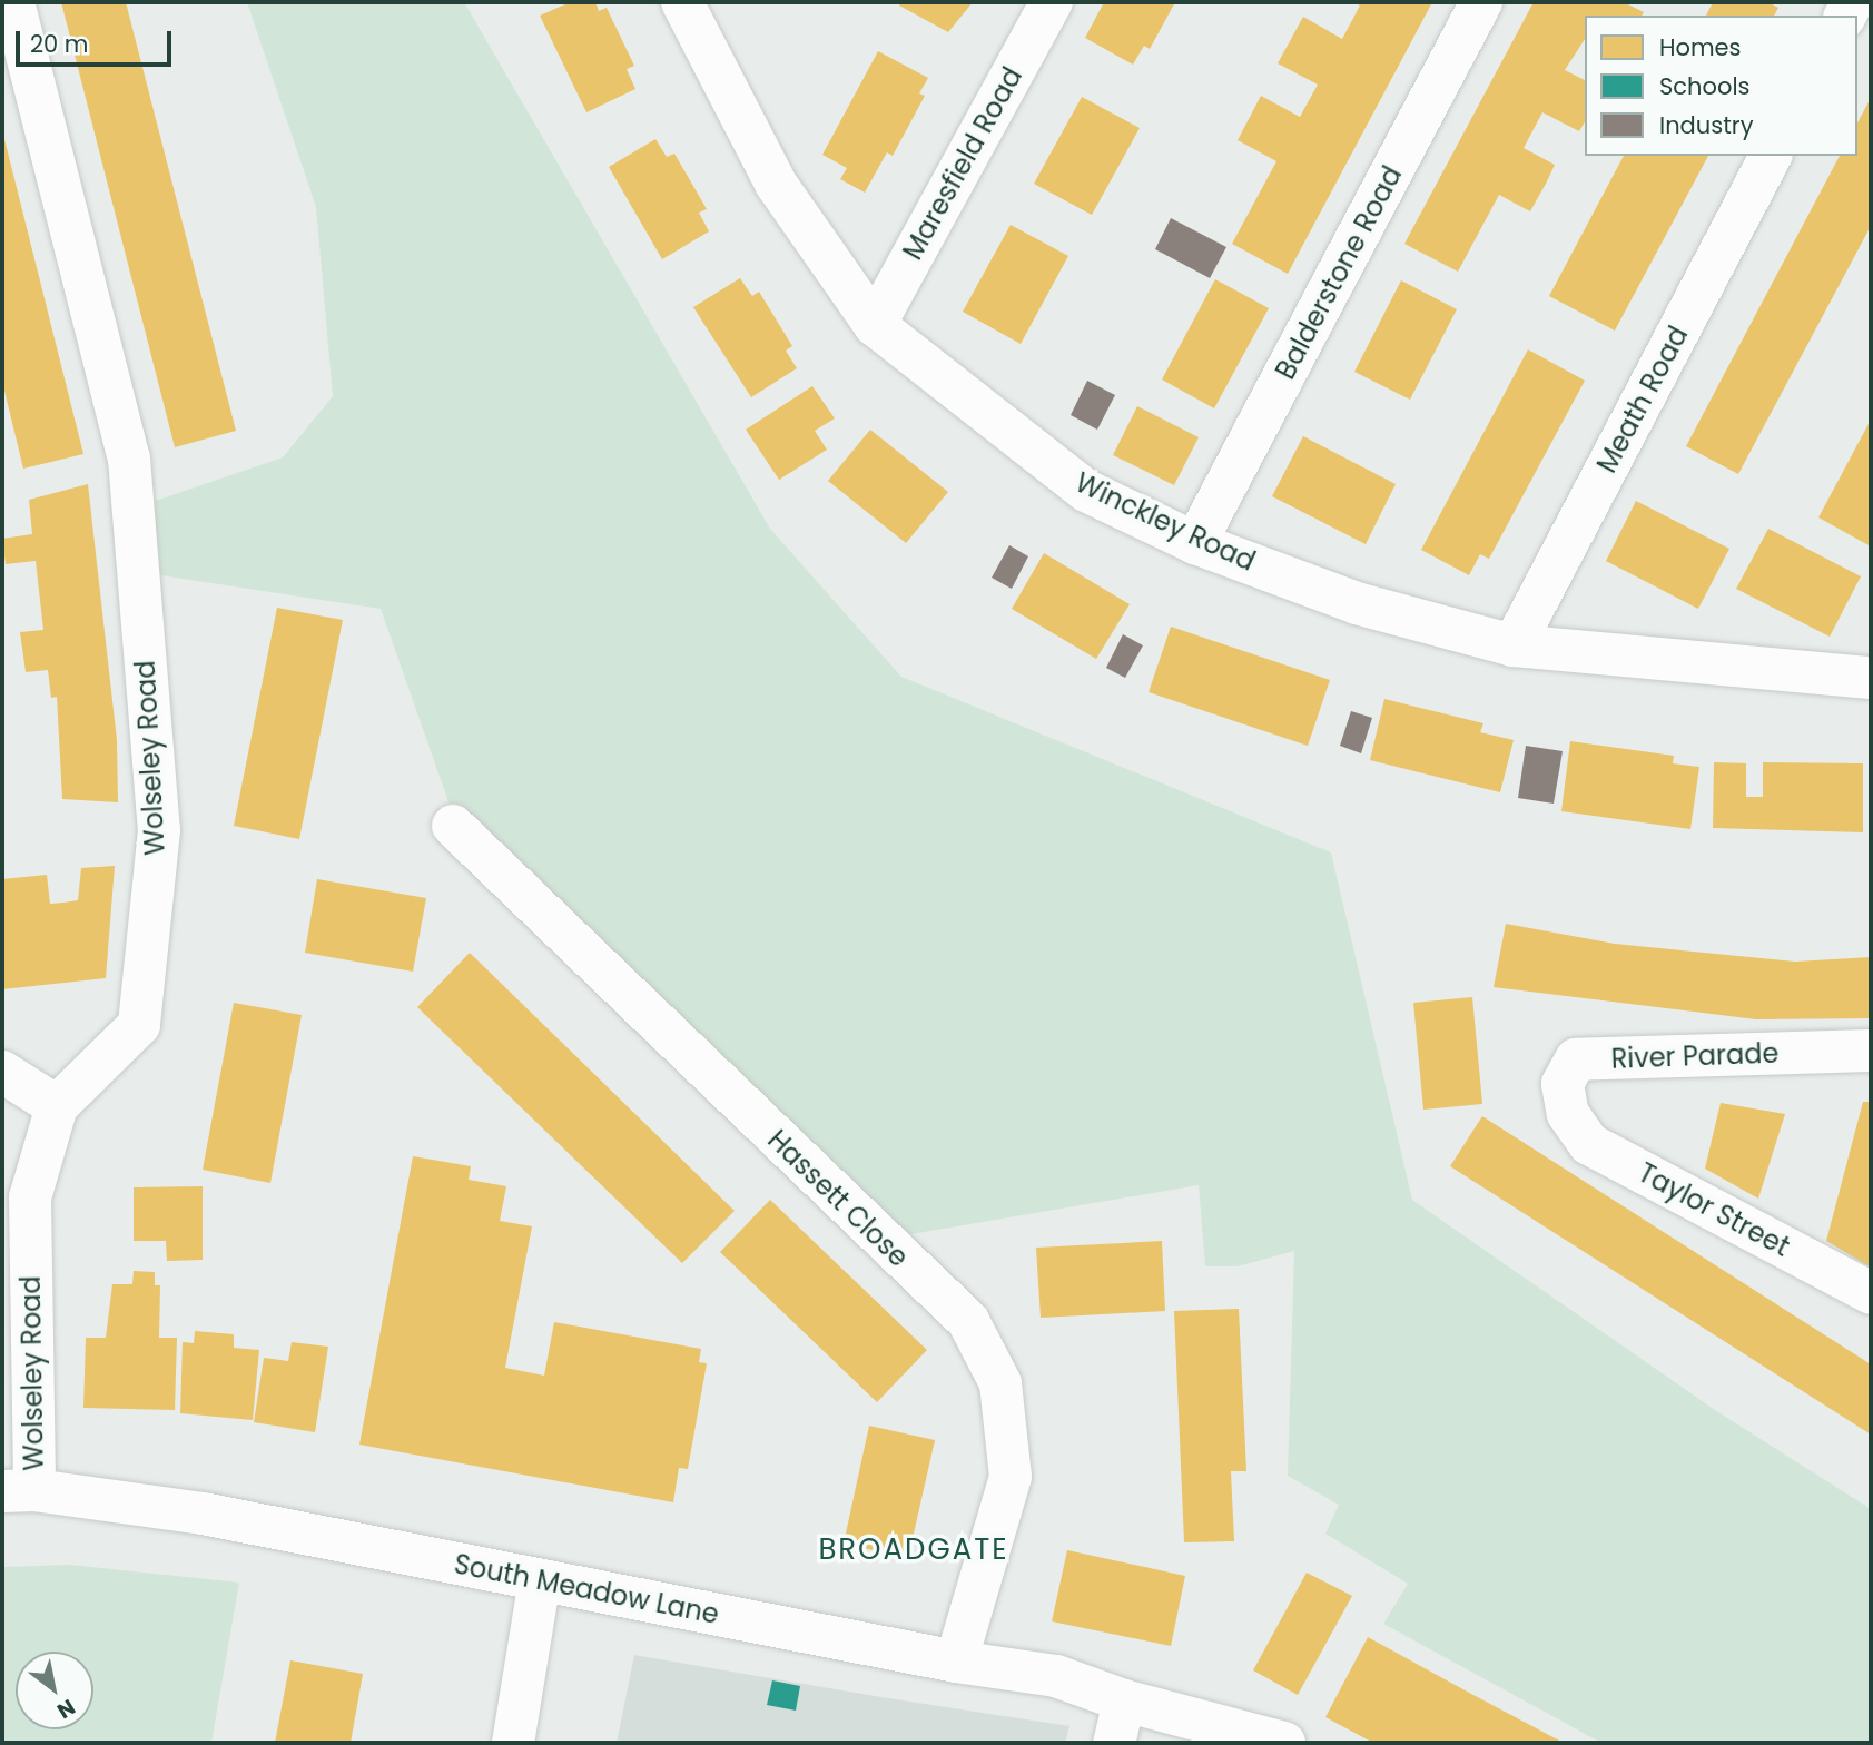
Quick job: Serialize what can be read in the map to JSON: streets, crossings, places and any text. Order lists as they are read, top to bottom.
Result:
{
  "streets": {
    "street": [
      "Maresfield Road",
      "Balderstone Road",
      "Meath Road",
      "Winckley Road",
      "Wolseley Road",
      "River Parade",
      "Hassett Close",
      "Taylor Street",
      "South Meadow Lane"
    ]
  },
  "crossings": [
    ["Maresfield Road", "Winckley Road"],
    ["Balderstone Road", "Winckley Road"],
    ["Meath Road", "Winckley Road"],
    ["Wolseley Road", "South Meadow Lane"],
    ["River Parade", "Taylor Street"],
    ["Hassett Close", "South Meadow Lane"]
  ],
  "districts": ["BROADGATE"],
  "legend": ["Homes", "Schools", "Industry"],
  "scale_bar": "20 m",
  "north": "bottom right"
}
